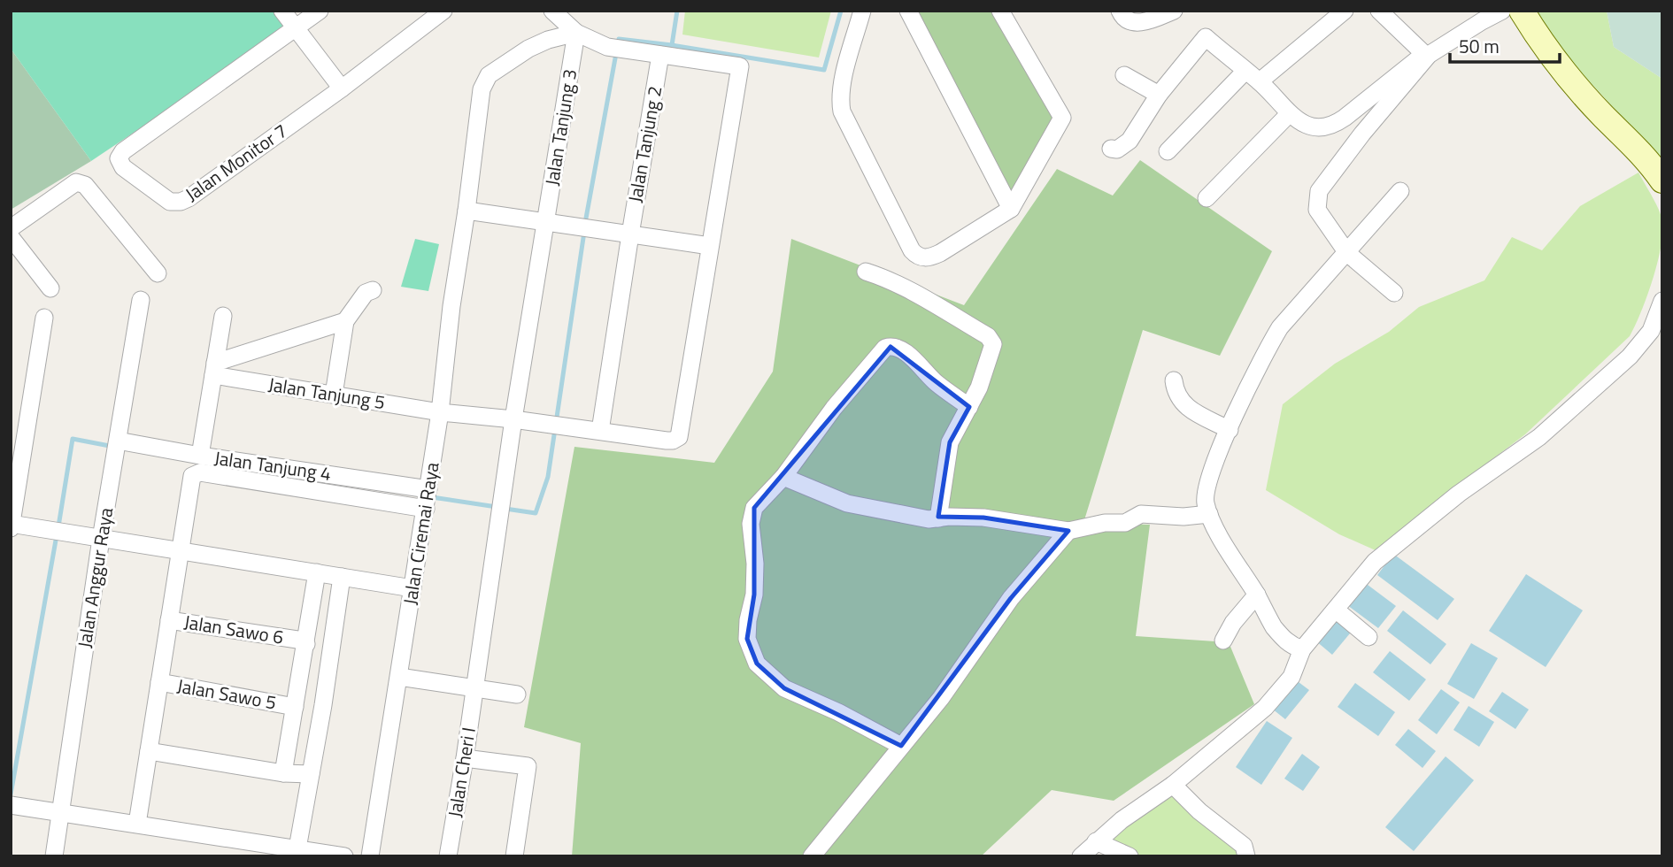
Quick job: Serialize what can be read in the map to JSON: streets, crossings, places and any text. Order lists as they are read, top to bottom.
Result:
{
  "streets": {
    "street": [
      "Jalan Tanjung 3",
      "Jalan Tanjung 2",
      "Jalan Monitor 7",
      "Jalan Tanjung 5",
      "Jalan Tanjung 4",
      "Jalan Ciremai Raya",
      "Jalan Anggur Raya",
      "Jalan Sawo 6",
      "Jalan Sawo 5",
      "Jalan Cheri I"
    ]
  },
  "crossings": [
    ["Jalan Tanjung 3", "Jalan Tanjung 5"],
    ["Jalan Tanjung 3", "Jalan Cheri I"],
    ["Jalan Tanjung 2", "Jalan Tanjung 5"],
    ["Jalan Tanjung 5", "Jalan Ciremai Raya"],
    ["Jalan Tanjung 5", "Jalan Cheri I"],
    ["Jalan Tanjung 4", "Jalan Ciremai Raya"],
    ["Jalan Tanjung 4", "Jalan Anggur Raya"]
  ],
  "scale_bar": "50 m"
}
